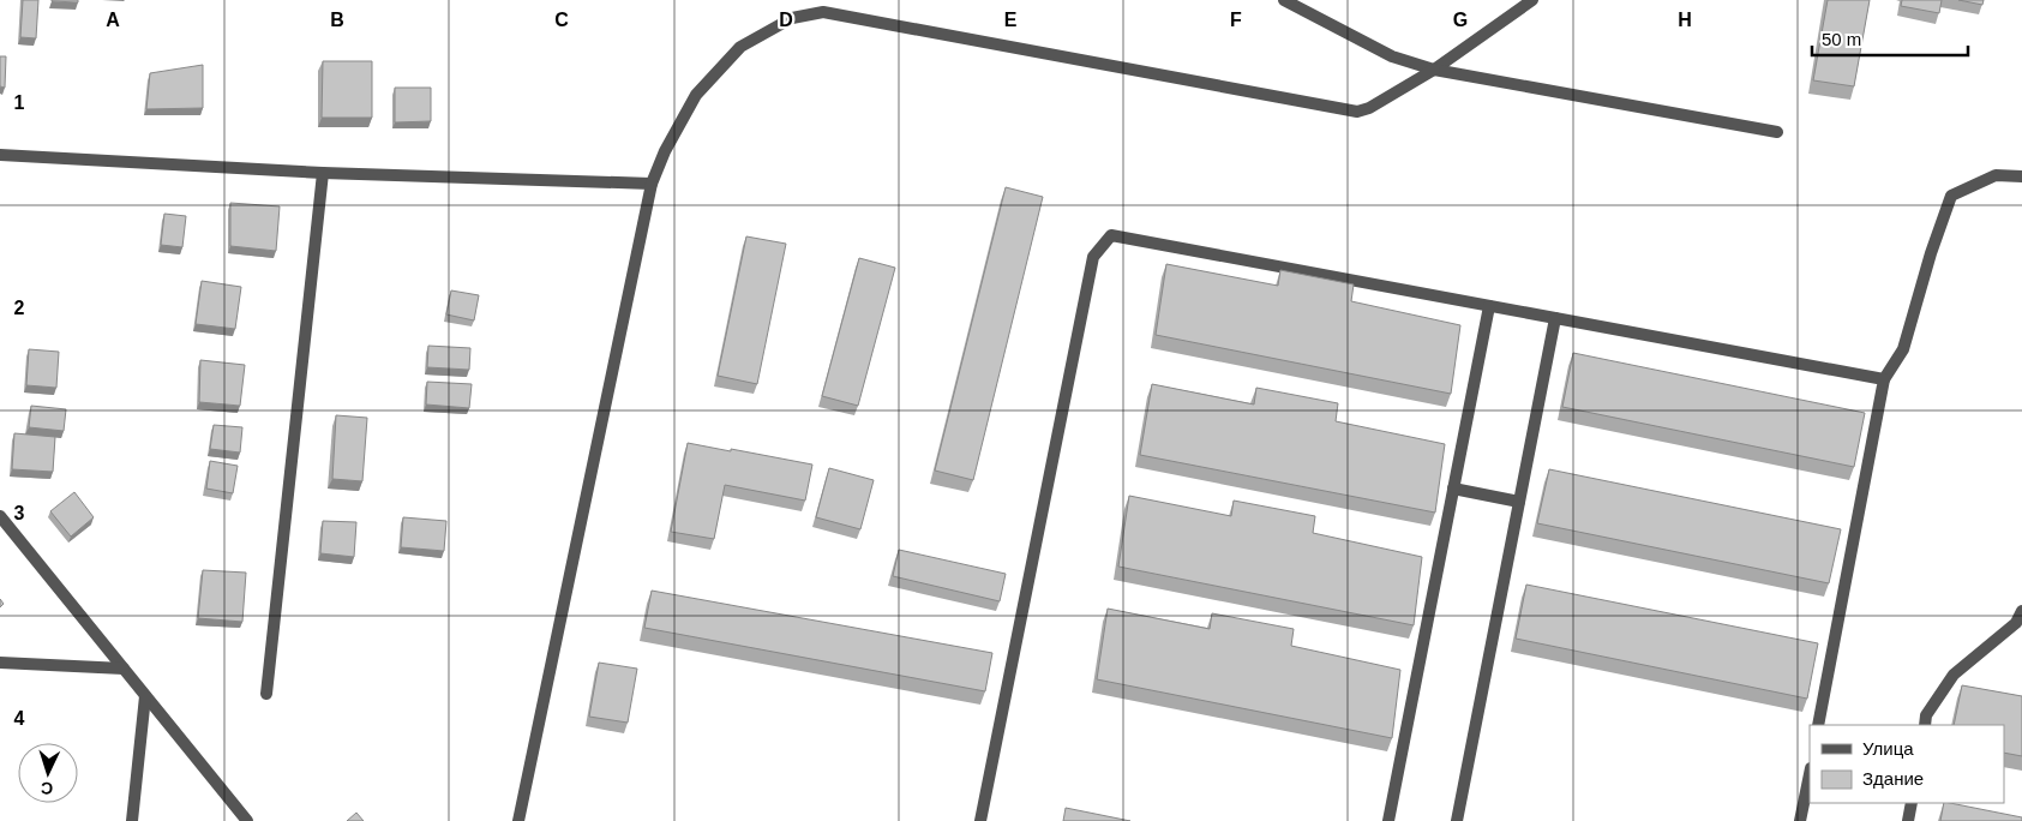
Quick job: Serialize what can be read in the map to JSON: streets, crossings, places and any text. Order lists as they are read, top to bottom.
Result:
{
  "legend": ["Улица", "Здание"],
  "scale_bar": "50 m",
  "north": "bottom",
  "grid": {
    "columns": [
      "A",
      "B",
      "C",
      "D",
      "E",
      "F",
      "G",
      "H"
    ],
    "rows": [
      "1",
      "2",
      "3",
      "4"
    ]
  }
}
